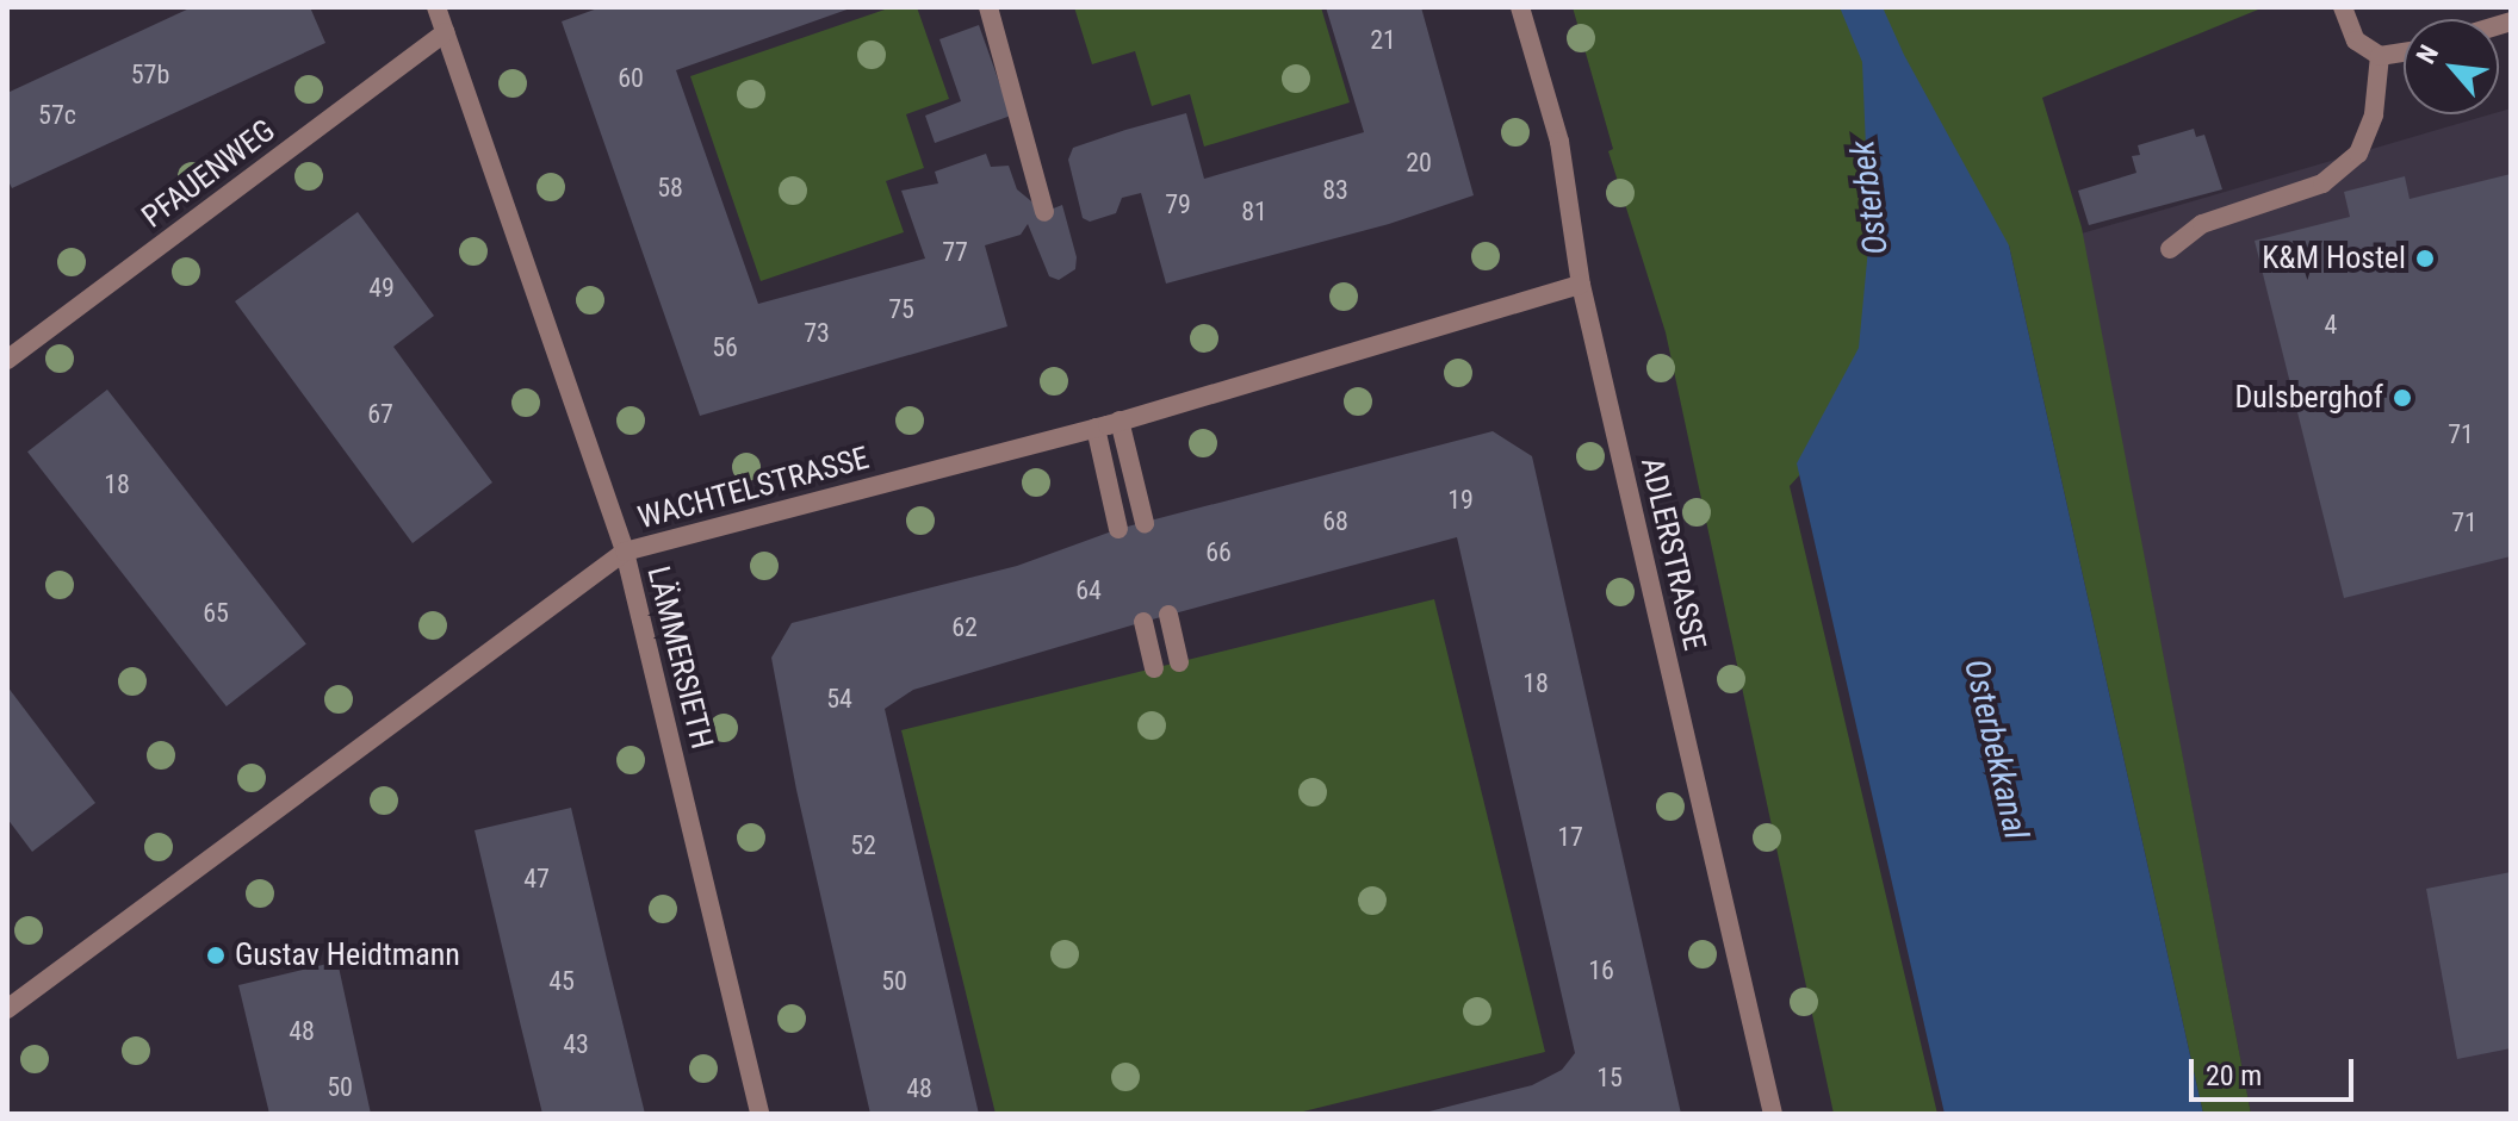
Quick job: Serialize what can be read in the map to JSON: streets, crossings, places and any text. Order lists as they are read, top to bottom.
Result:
{
  "streets": {
    "street": [
      "PFAUENWEG",
      "WACHTELSTRASSE",
      "ADLERSTRASSE",
      "LÄMMERSIETH"
    ]
  },
  "crossings": [
    ["PFAUENWEG", "LÄMMERSIETH"],
    ["WACHTELSTRASSE", "ADLERSTRASSE"],
    ["WACHTELSTRASSE", "LÄMMERSIETH"]
  ],
  "water": ["Osterbek", "Osterbekkanal"],
  "places": ["K&M Hostel", "Dulsberghof", "Gustav Heidtmann"],
  "house_numbers": [
    "21",
    "57b",
    "60",
    "57c",
    "20",
    "58",
    "83",
    "79",
    "81",
    "77",
    "49",
    "75",
    "4",
    "73",
    "56",
    "67",
    "71",
    "18",
    "19",
    "68",
    "71",
    "66",
    "64",
    "65",
    "62",
    "18",
    "54",
    "17",
    "52",
    "47",
    "16",
    "45",
    "50",
    "48",
    "43",
    "15",
    "50",
    "48"
  ],
  "scale_bar": "20 m",
  "north": "top left"
}
